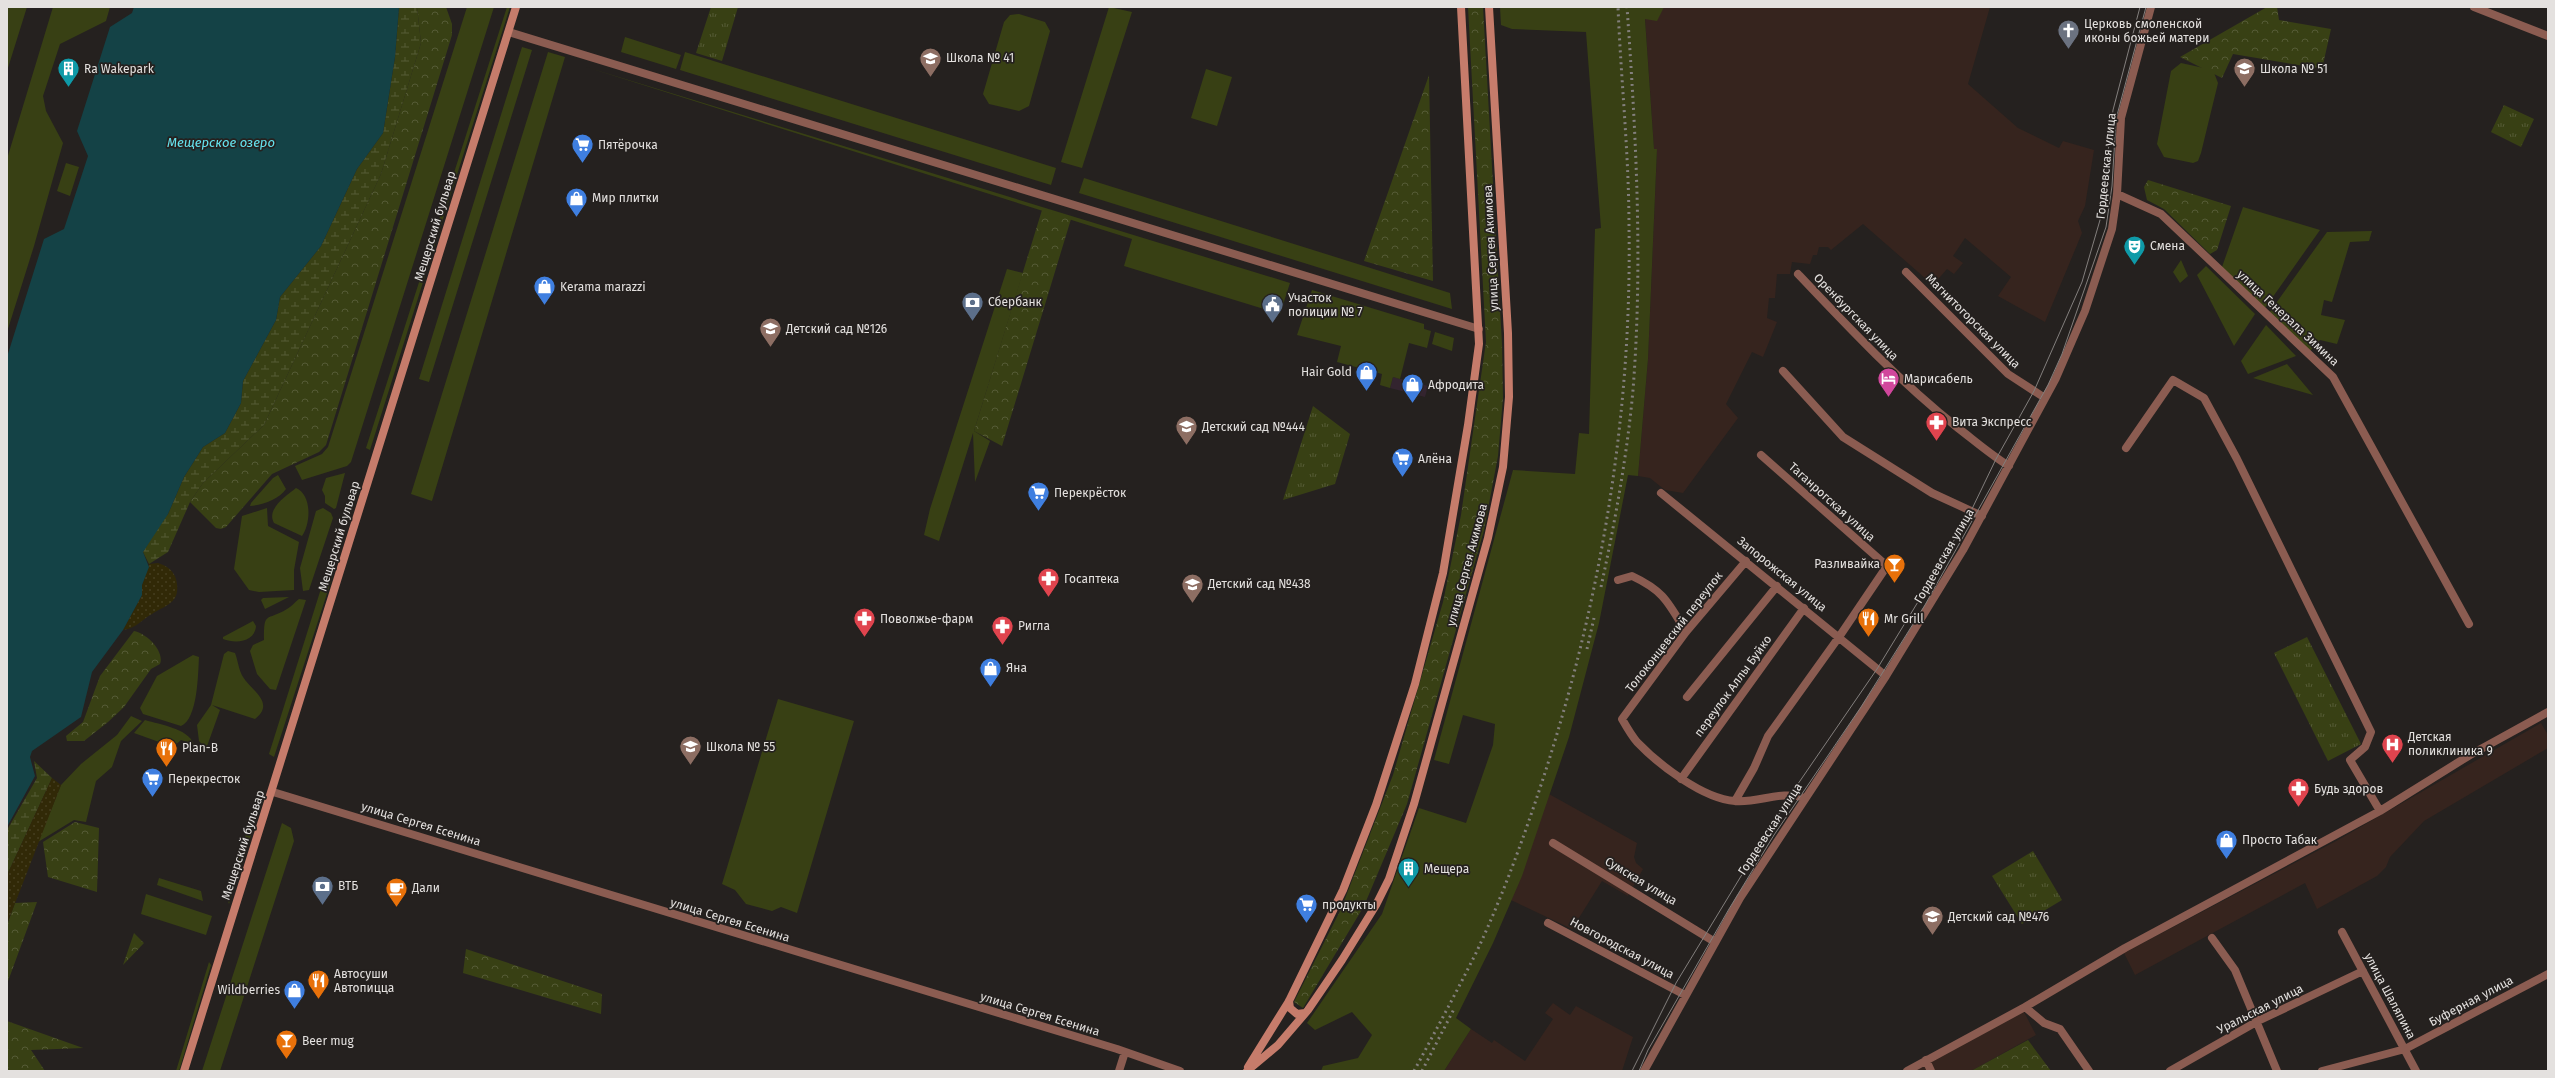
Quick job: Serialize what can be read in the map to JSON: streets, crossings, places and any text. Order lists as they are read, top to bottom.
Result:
{
  "streets": {
    "main road": ["Мещерский бульвар", "улица Сергея Акимова"],
    "street": [
      "Гордеевская улица",
      "Оренбургская улица",
      "улица Генерала Зимина",
      "Магнитогорская улица",
      "Таганрогская улица",
      "Запорожская улица",
      "Толоконцевский переулок",
      "переулок Аллы Буйко",
      "улица Сергея Есенина",
      "Сумская улица",
      "Новгородская улица",
      "улица Шаляпина",
      "Буферная улица",
      "Уральская улица"
    ]
  },
  "crossings": [
    ["Гордеевская улица", "Оренбургская улица"],
    ["Гордеевская улица", "улица Генерала Зимина"],
    ["Гордеевская улица", "Магнитогорская улица"],
    ["Гордеевская улица", "Запорожская улица"],
    ["Гордеевская улица", "Сумская улица"],
    ["Гордеевская улица", "Новгородская улица"],
    ["Мещерский бульвар", "улица Сергея Есенина"],
    ["Таганрогская улица", "Запорожская улица"],
    ["Запорожская улица", "Толоконцевский переулок"],
    ["Запорожская улица", "переулок Аллы Буйко"],
    ["Толоконцевский переулок", "переулок Аллы Буйко"],
    ["улица Шаляпина", "Буферная улица"],
    ["улица Шаляпина", "Уральская улица"]
  ],
  "water": ["Мещерское озеро"],
  "places": {
    "church": ["Церковь смоленской иконы божьей матери"],
    "school or university": [
      "Школа № 41",
      "Школа № 51",
      "Детский сад №126",
      "Детский сад №444",
      "Детский сад №438",
      "Школа № 55",
      "Детский сад №476"
    ],
    "building": ["Ra Wakepark", "Мещера"],
    "supermarket": [
      "Пятёрочка",
      "Алёна",
      "Перекрёсток",
      "Перекресток",
      "продукты"
    ],
    "shop": [
      "Мир плитки",
      "Kerama marazzi",
      "Hair Gold",
      "Афродита",
      "Яна",
      "Просто Табак",
      "Wildberries"
    ],
    "theatre": ["Смена"],
    "bank": ["Сбербанк", "ВТБ"],
    "public building": ["Участок полиции № 7"],
    "hotel": ["Марисабель"],
    "pharmacy": [
      "Вита Экспресс",
      "Госаптека",
      "Поволжье-фарм",
      "Ригла",
      "Будь здоров"
    ],
    "bar": ["Разливайка", "Beer mug"],
    "restaurant": ["Mr Grill", "Plan-B", "Автосуши Автопицца"],
    "hospital": ["Детская поликлиника 9"],
    "cafe": ["Дали"]
  }
}
